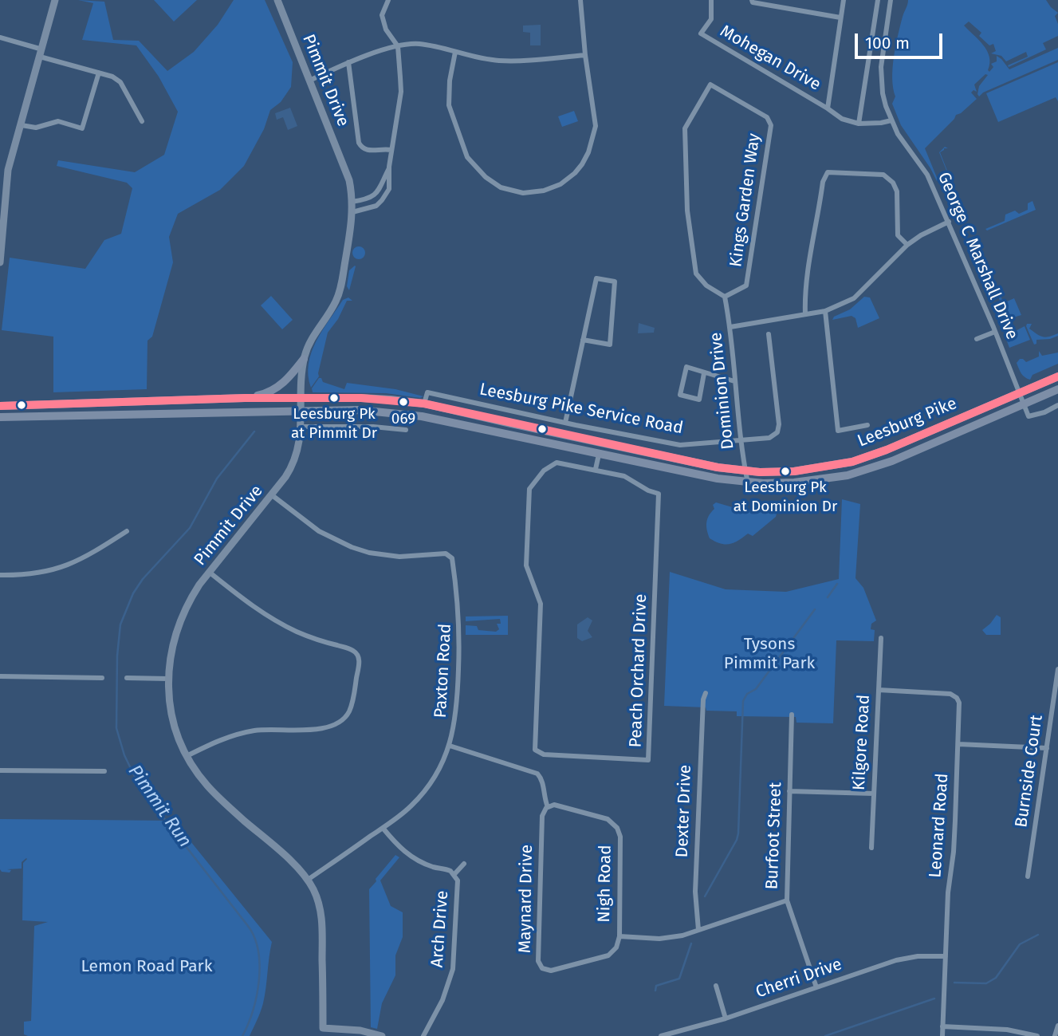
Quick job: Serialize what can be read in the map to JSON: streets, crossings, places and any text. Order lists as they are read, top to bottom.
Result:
{
  "streets": {
    "main road": ["Leesburg Pike"],
    "street": [
      "Mohegan Drive",
      "Pimmit Drive",
      "Kings Garden Way",
      "George C Marshall Drive",
      "Dominion Drive",
      "Leesburg Pike Service Road",
      "Paxton Road",
      "Peach Orchard Drive",
      "Kilgore Road",
      "Burnside Court",
      "Dexter Drive",
      "Leonard Road",
      "Burfoot Street",
      "Nigh Road",
      "Maynard Drive",
      "Arch Drive",
      "Cherri Drive"
    ]
  },
  "crossings": [
    ["Mohegan Drive", "George C Marshall Drive"],
    ["Pimmit Drive", "Leesburg Pike"],
    ["Pimmit Drive", "Paxton Road"],
    ["Kings Garden Way", "Dominion Drive"],
    ["George C Marshall Drive", "Leesburg Pike"],
    ["Dominion Drive", "Leesburg Pike Service Road"],
    ["Dominion Drive", "Leesburg Pike"],
    ["Leesburg Pike Service Road", "Leesburg Pike"],
    ["Paxton Road", "Arch Drive"],
    ["Kilgore Road", "Leonard Road"],
    ["Dexter Drive", "Nigh Road"],
    ["Leonard Road", "Cherri Drive"],
    ["Burfoot Street", "Nigh Road"],
    ["Burfoot Street", "Cherri Drive"],
    ["Nigh Road", "Maynard Drive"]
  ],
  "water": ["Pimmit Run"],
  "parks": ["Tysons Pimmit Park", "Lemon Road Park"],
  "places": ["Leesburg Pk at Pimmit Dr", "069", "Leesburg Pk at Dominion Dr"],
  "scale_bar": "100 m"
}
